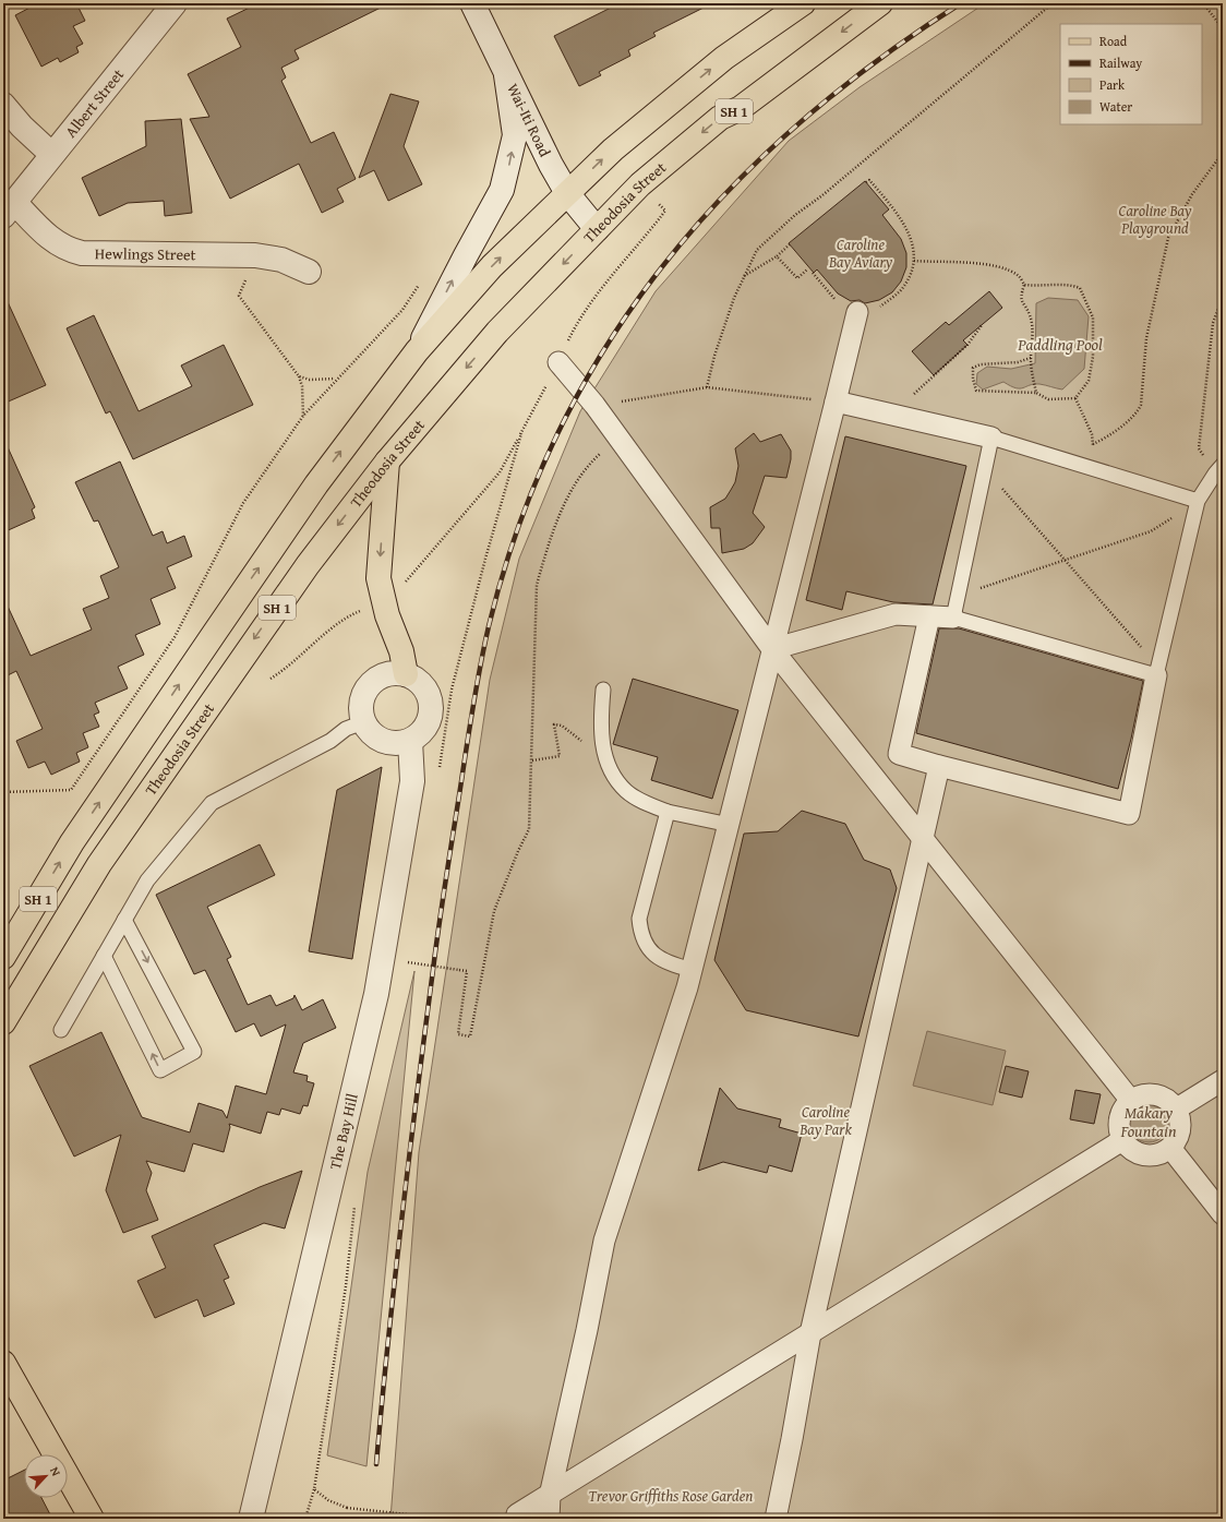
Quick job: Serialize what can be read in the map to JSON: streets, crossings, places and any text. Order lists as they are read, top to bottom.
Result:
{
  "streets": {
    "main road": ["SH 1", "Theodosia Street"],
    "street": [
      "Albert Street",
      "Wai-Iti Road",
      "Hewlings Street",
      "The Bay Hill"
    ]
  },
  "crossings": [
    ["Albert Street", "Hewlings Street"],
    ["SH 1", "Wai-Iti Road"],
    ["Wai-Iti Road", "Theodosia Street"]
  ],
  "water": ["Paddling Pool", "Makary Fountain"],
  "parks": [
    "Caroline Bay Playground",
    "Caroline Bay Aviary",
    "Caroline Bay Park",
    "Trevor Griffiths Rose Garden"
  ],
  "legend": [
    "Road",
    "Railway",
    "Park",
    "Water"
  ],
  "north": "top right"
}
